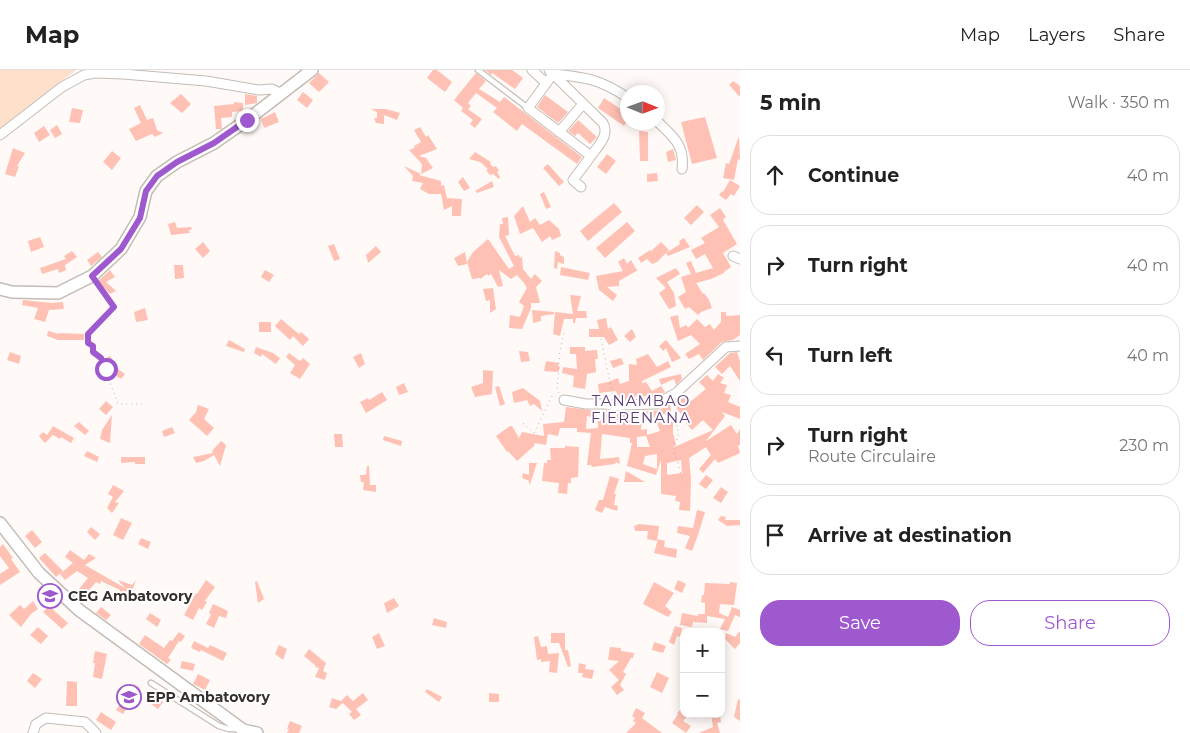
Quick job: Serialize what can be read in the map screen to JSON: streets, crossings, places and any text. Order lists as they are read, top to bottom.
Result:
{
  "districts": ["TANAMBAO FIERENANA"],
  "places": {
    "school or university": ["CEG Ambatovory", "EPP Ambatovory"]
  },
  "north": "right",
  "page": {
    "header": "Map",
    "nav": ["Map", "Layers", "Share"],
    "heading": ["5 min", "Walk · 350 m"],
    "list": [
      ["Continue", "40 m"],
      ["Turn right", "40 m"],
      ["Turn left", "40 m"],
      ["Turn right", "Route Circulaire", "230 m"],
      "Arrive at destination"
    ],
    "buttons": ["Save", "Share"],
    "map_buttons": ["+", "−"]
  }
}
